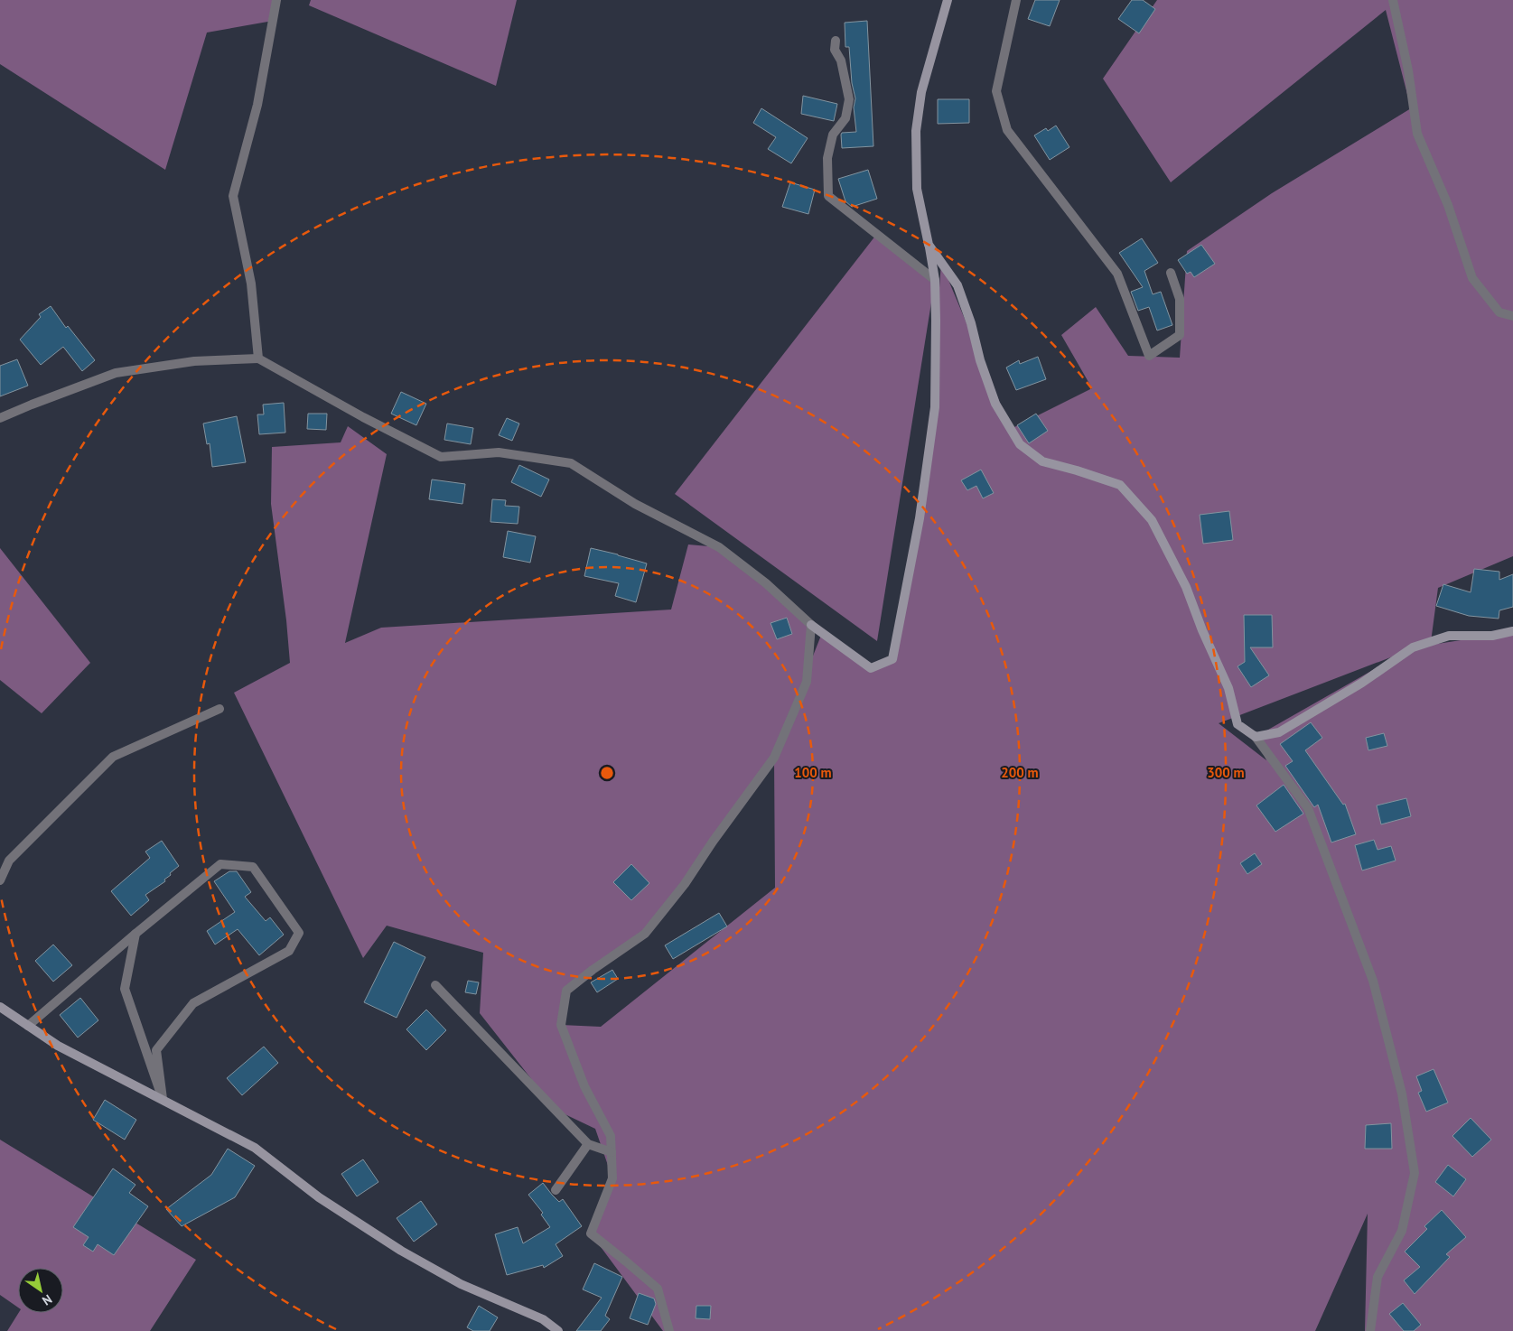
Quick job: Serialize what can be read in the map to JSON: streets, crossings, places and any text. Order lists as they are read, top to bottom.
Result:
{
  "north": "bottom right",
  "rings": ["100 m", "200 m", "300 m"]
}
